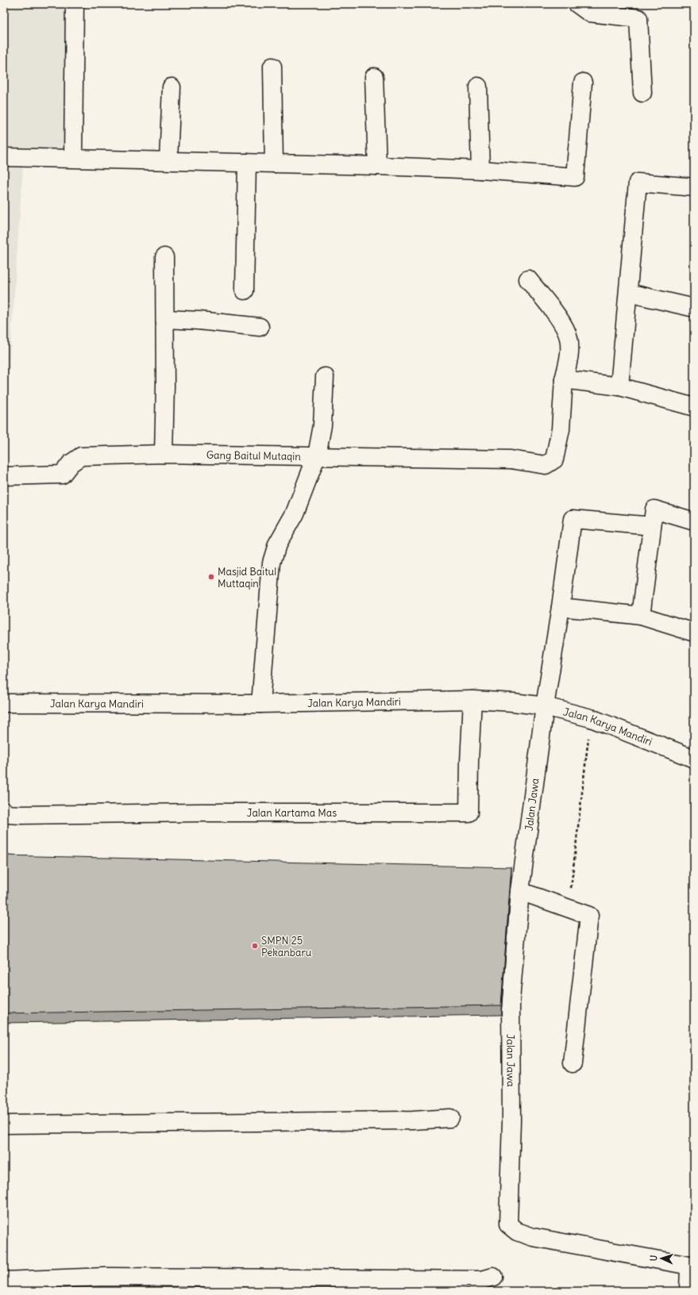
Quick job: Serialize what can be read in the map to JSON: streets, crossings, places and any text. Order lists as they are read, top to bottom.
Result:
{
  "streets": {
    "street": [
      "Gang Baitul Mutaqin",
      "Jalan Karya Mandiri",
      "Jalan Jawa",
      "Jalan Kartama Mas"
    ]
  },
  "crossings": [
    ["Jalan Karya Mandiri", "Jalan Jawa"],
    ["Jalan Karya Mandiri", "Jalan Kartama Mas"]
  ],
  "places": ["Masjid Baitul Muttaqin", "SMPN 25 Pekanbaru"],
  "north": "left"
}
